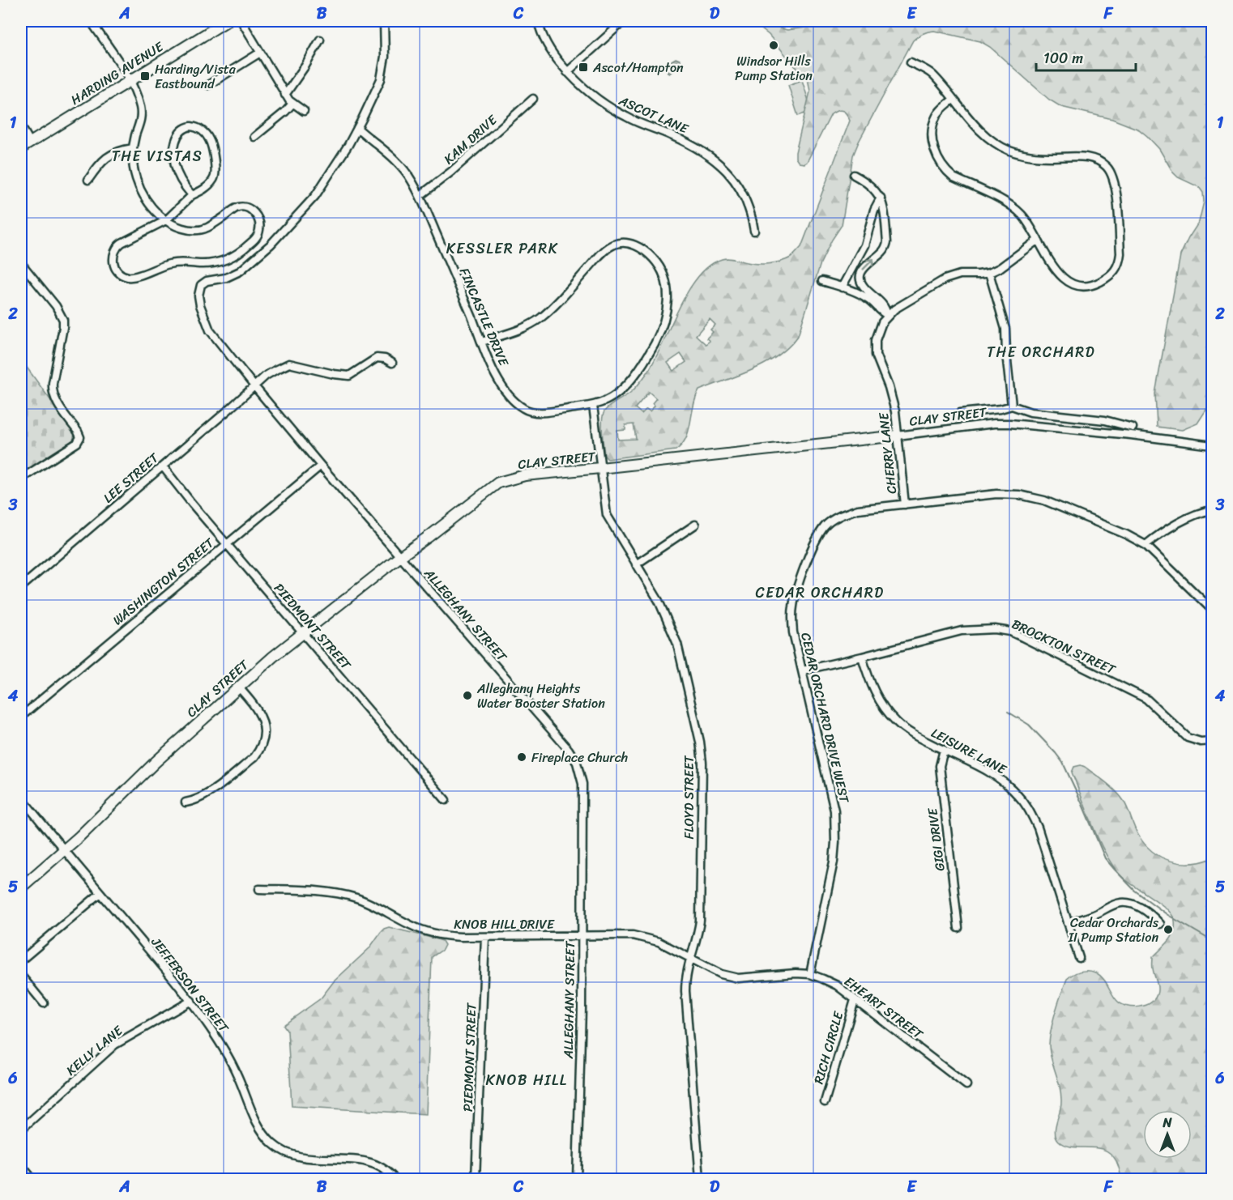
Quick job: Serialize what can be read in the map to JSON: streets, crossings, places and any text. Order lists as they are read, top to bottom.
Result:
{
  "streets": {
    "street": [
      "HARDING AVENUE",
      "ASCOT LANE",
      "KAM DRIVE",
      "FINCASTLE DRIVE",
      "CLAY STREET",
      "CHERRY LANE",
      "LEE STREET",
      "WASHINGTON STREET",
      "ALLEGHANY STREET",
      "PIEDMONT STREET",
      "BROCKTON STREET",
      "CEDAR ORCHARD DRIVE WEST",
      "LEISURE LANE",
      "FLOYD STREET",
      "GIGI DRIVE",
      "KNOB HILL DRIVE",
      "JEFFERSON STREET",
      "EHEART STREET",
      "RICH CIRCLE",
      "KELLY LANE"
    ]
  },
  "crossings": [
    ["KAM DRIVE", "FINCASTLE DRIVE"],
    ["FINCASTLE DRIVE", "ALLEGHANY STREET"],
    ["FINCASTLE DRIVE", "FLOYD STREET"],
    ["CLAY STREET", "CHERRY LANE"],
    ["CLAY STREET", "ALLEGHANY STREET"],
    ["CLAY STREET", "PIEDMONT STREET"],
    ["CLAY STREET", "FLOYD STREET"],
    ["CLAY STREET", "JEFFERSON STREET"],
    ["CHERRY LANE", "CEDAR ORCHARD DRIVE WEST"],
    ["LEE STREET", "ALLEGHANY STREET"],
    ["LEE STREET", "PIEDMONT STREET"],
    ["WASHINGTON STREET", "ALLEGHANY STREET"],
    ["WASHINGTON STREET", "PIEDMONT STREET"],
    ["ALLEGHANY STREET", "KNOB HILL DRIVE"],
    ["ALLEGHANY STREET", "EHEART STREET"],
    ["PIEDMONT STREET", "KNOB HILL DRIVE"],
    ["BROCKTON STREET", "CEDAR ORCHARD DRIVE WEST"],
    ["BROCKTON STREET", "LEISURE LANE"],
    ["CEDAR ORCHARD DRIVE WEST", "EHEART STREET"],
    ["LEISURE LANE", "GIGI DRIVE"],
    ["FLOYD STREET", "EHEART STREET"],
    ["KNOB HILL DRIVE", "EHEART STREET"],
    ["JEFFERSON STREET", "KELLY LANE"],
    ["EHEART STREET", "RICH CIRCLE"]
  ],
  "districts": [
    "THE VISTAS",
    "KESSLER PARK",
    "THE ORCHARD",
    "CEDAR ORCHARD",
    "KNOB HILL"
  ],
  "places": {
    "other": [
      "Windsor Hills Pump Station",
      "Alleghany Heights Water Booster Station",
      "Fireplace Church",
      "Cedar Orchards II Pump Station"
    ],
    "transit": ["Ascot/Hampton", "Harding/Vista Eastbound"]
  },
  "scale_bar": "100 m",
  "north": "top",
  "grid": {
    "columns": [
      "A",
      "B",
      "C",
      "D",
      "E",
      "F"
    ],
    "rows": [
      "1",
      "2",
      "3",
      "4",
      "5",
      "6"
    ]
  }
}
